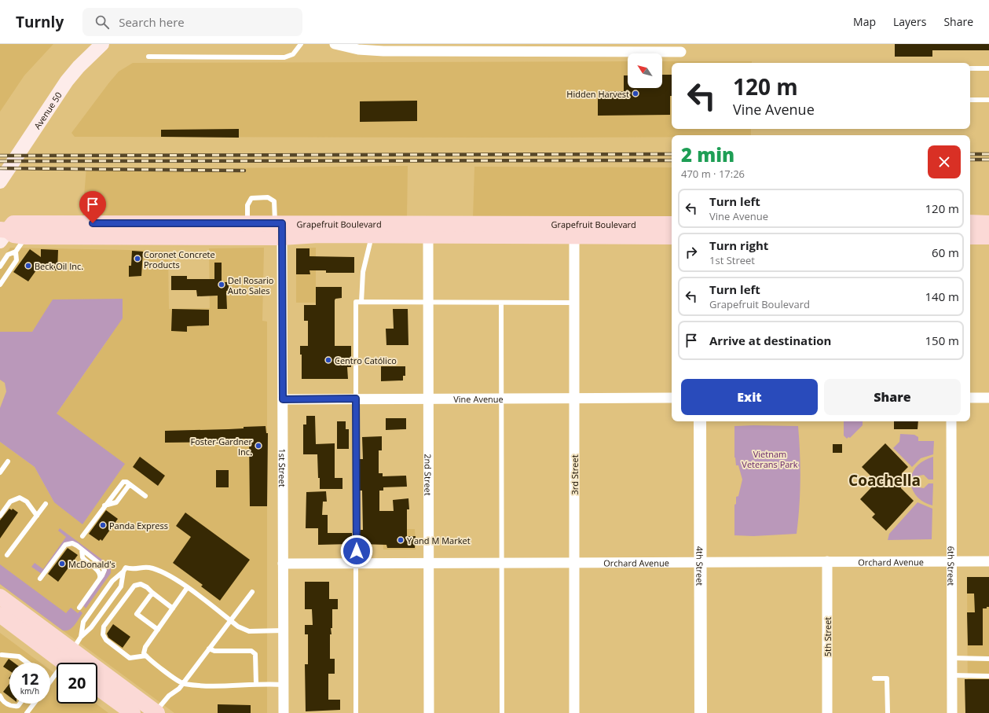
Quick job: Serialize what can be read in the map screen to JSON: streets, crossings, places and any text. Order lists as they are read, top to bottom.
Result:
{
  "streets": {
    "main road": ["Avenue 50", "Grapefruit Boulevard"],
    "street": [
      "Vine Avenue",
      "1st Street",
      "2nd Street",
      "3rd Street",
      "Orchard Avenue",
      "4th Street",
      "6th Street",
      "5th Street"
    ]
  },
  "crossings": [
    ["Grapefruit Boulevard", "1st Street"],
    ["Grapefruit Boulevard", "2nd Street"],
    ["Grapefruit Boulevard", "3rd Street"],
    ["Vine Avenue", "1st Street"],
    ["Vine Avenue", "2nd Street"],
    ["Vine Avenue", "3rd Street"],
    ["1st Street", "Orchard Avenue"],
    ["2nd Street", "Orchard Avenue"],
    ["3rd Street", "Orchard Avenue"],
    ["Orchard Avenue", "4th Street"],
    ["Orchard Avenue", "6th Street"],
    ["Orchard Avenue", "5th Street"]
  ],
  "districts": ["Coachella"],
  "parks": ["Vietnam Veterans Park"],
  "places": [
    "Hidden Harvest",
    "Coronet Concrete Products",
    "Beck Oil Inc.",
    "Del Rosario Auto Sales",
    "Centro Católico",
    "Foster-Gardner Inc.",
    "Panda Express",
    "Y and M Market",
    "McDonald's"
  ],
  "north": "top left",
  "page": {
    "header": "Turnly",
    "search": "Search here",
    "nav": ["Map", "Layers", "Share"],
    "turn": ["120 m", "Vine Avenue"],
    "heading": ["2 min", "470 m · 17:26"],
    "list": [
      {
        "name": "Turn left",
        "note": "Vine Avenue",
        "value": "120 m"
      },
      {
        "name": "Turn right",
        "note": "1st Street",
        "value": "60 m"
      },
      {
        "name": "Turn left",
        "note": "Grapefruit Boulevard",
        "value": "140 m"
      },
      {
        "name": "Arrive at destination",
        "value": "150 m"
      }
    ],
    "buttons": ["Exit", "Share"],
    "speed": "12 km/h",
    "limit": "20"
  }
}
